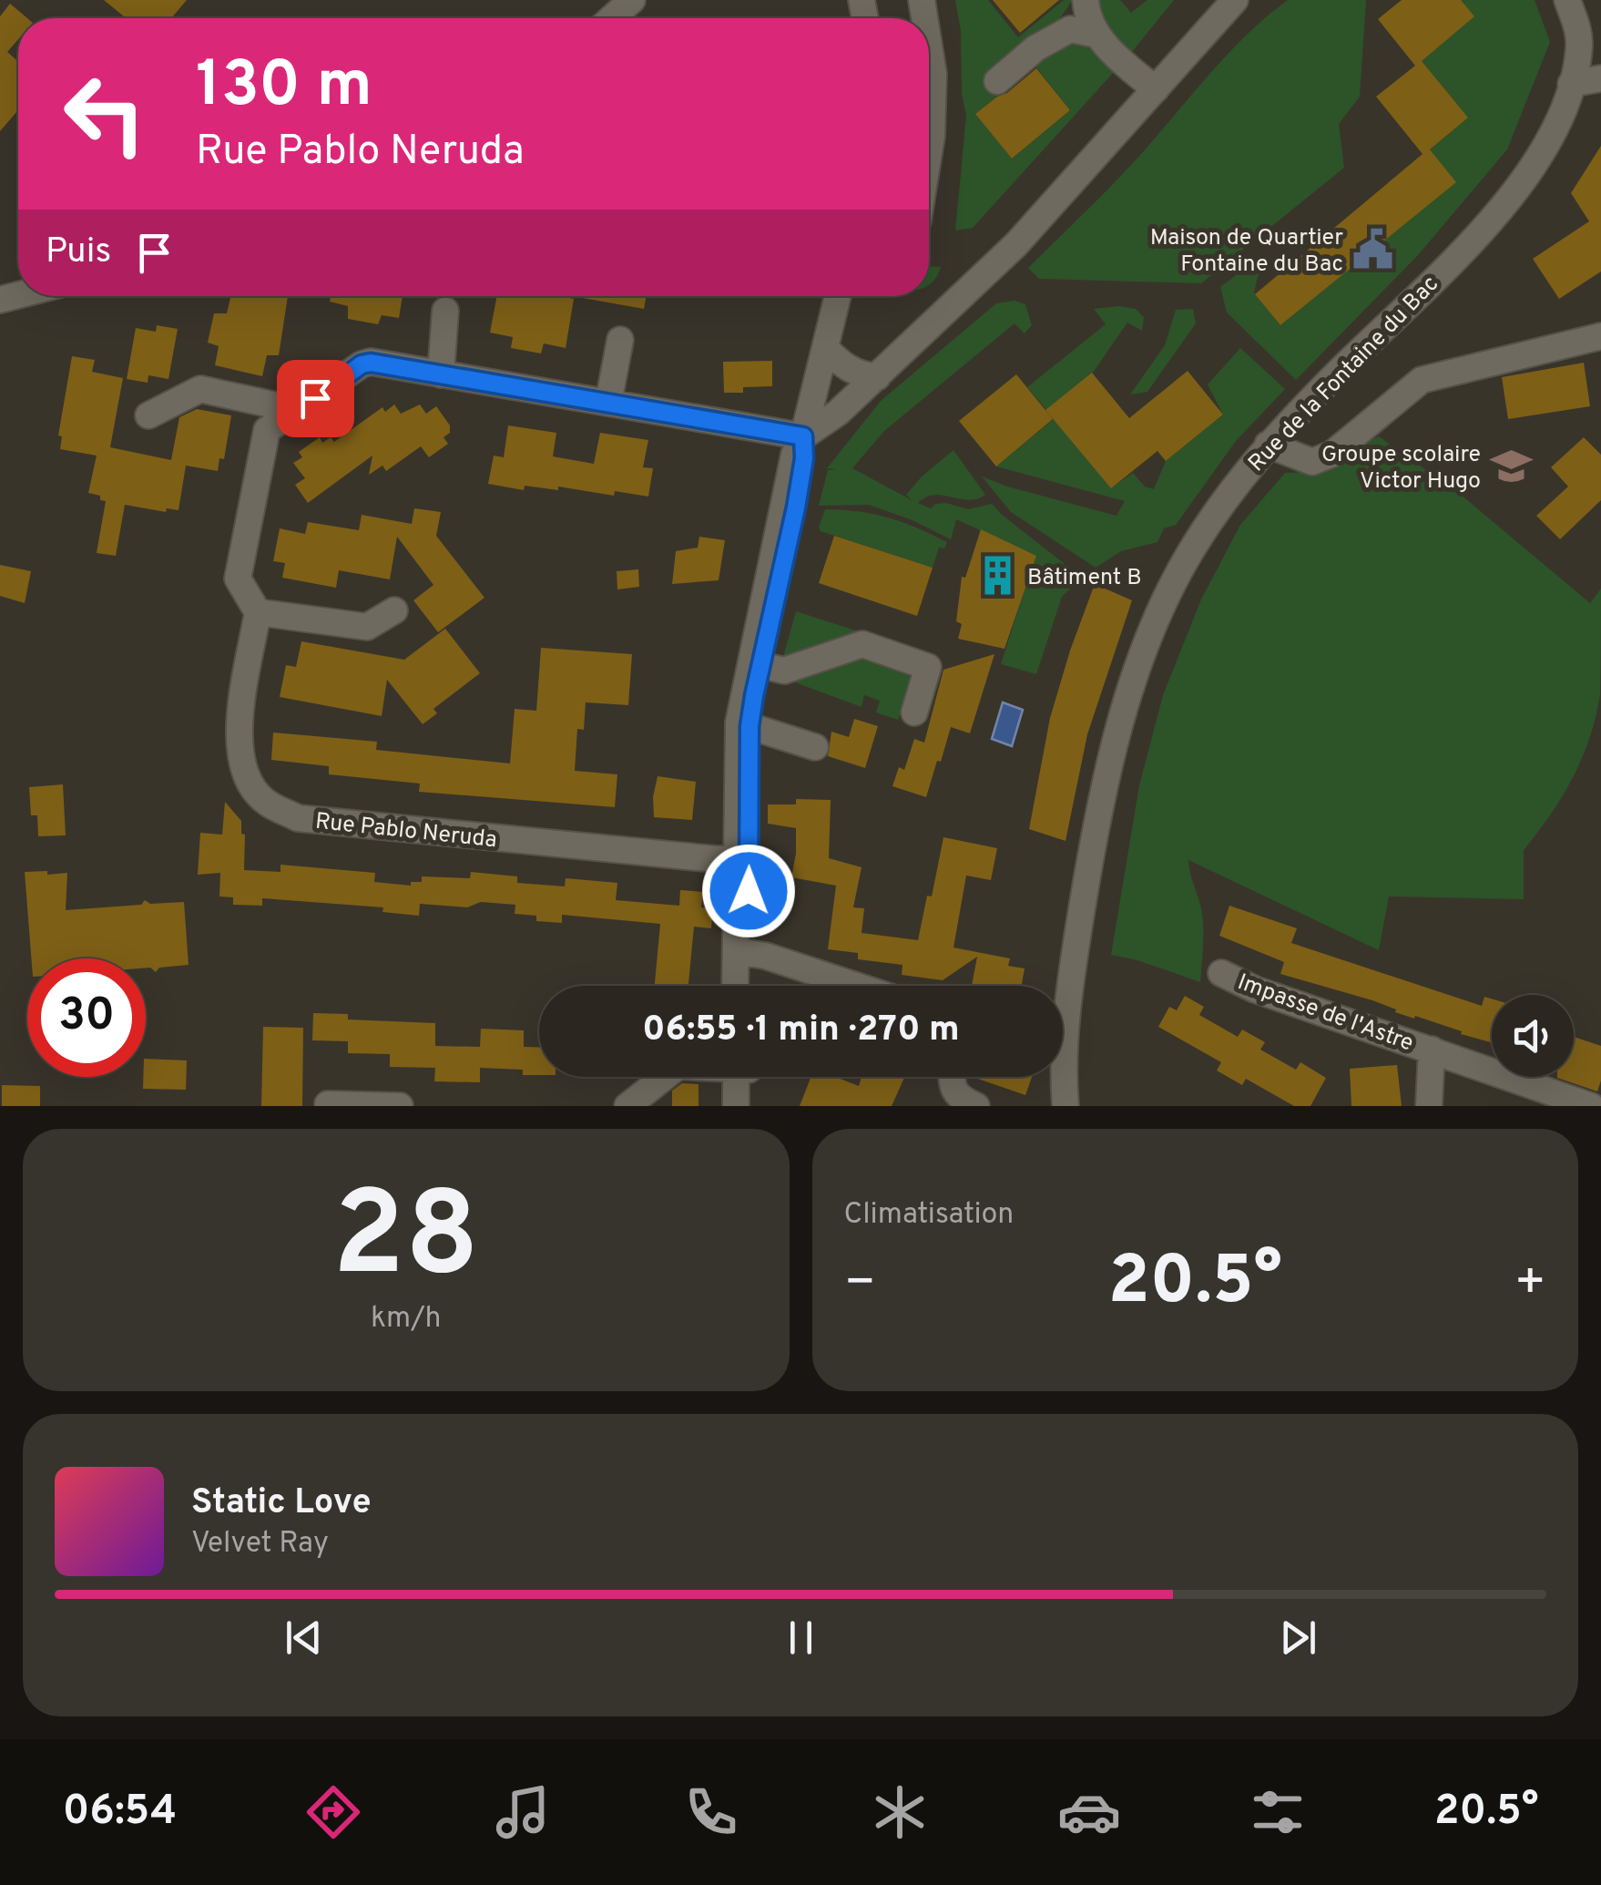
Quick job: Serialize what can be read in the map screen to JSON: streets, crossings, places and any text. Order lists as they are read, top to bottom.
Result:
{
  "streets": {
    "street": ["Rue de la Fontaine du Bac", "Rue Pablo Neruda", "Impasse de l'Astre"]
  },
  "places": {
    "public building": ["Maison de Quartier Fontaine du Bac"],
    "school or university": ["Groupe scolaire Victor Hugo"],
    "building": ["Bâtiment B"]
  },
  "page": {
    "turn": ["130 m", "Rue Pablo Neruda"],
    "then": "Puis",
    "limit": "30",
    "trip": "06:55 · 1 min · 270 m",
    "tile": [
      ["28", "km/h"],
      "Climatisation"
    ],
    "heat": ["−", "20.5°", "+"],
    "song": ["Static Love", "Velvet Ray"],
    "tabs": ["06:54", "20.5°"]
  }
}
